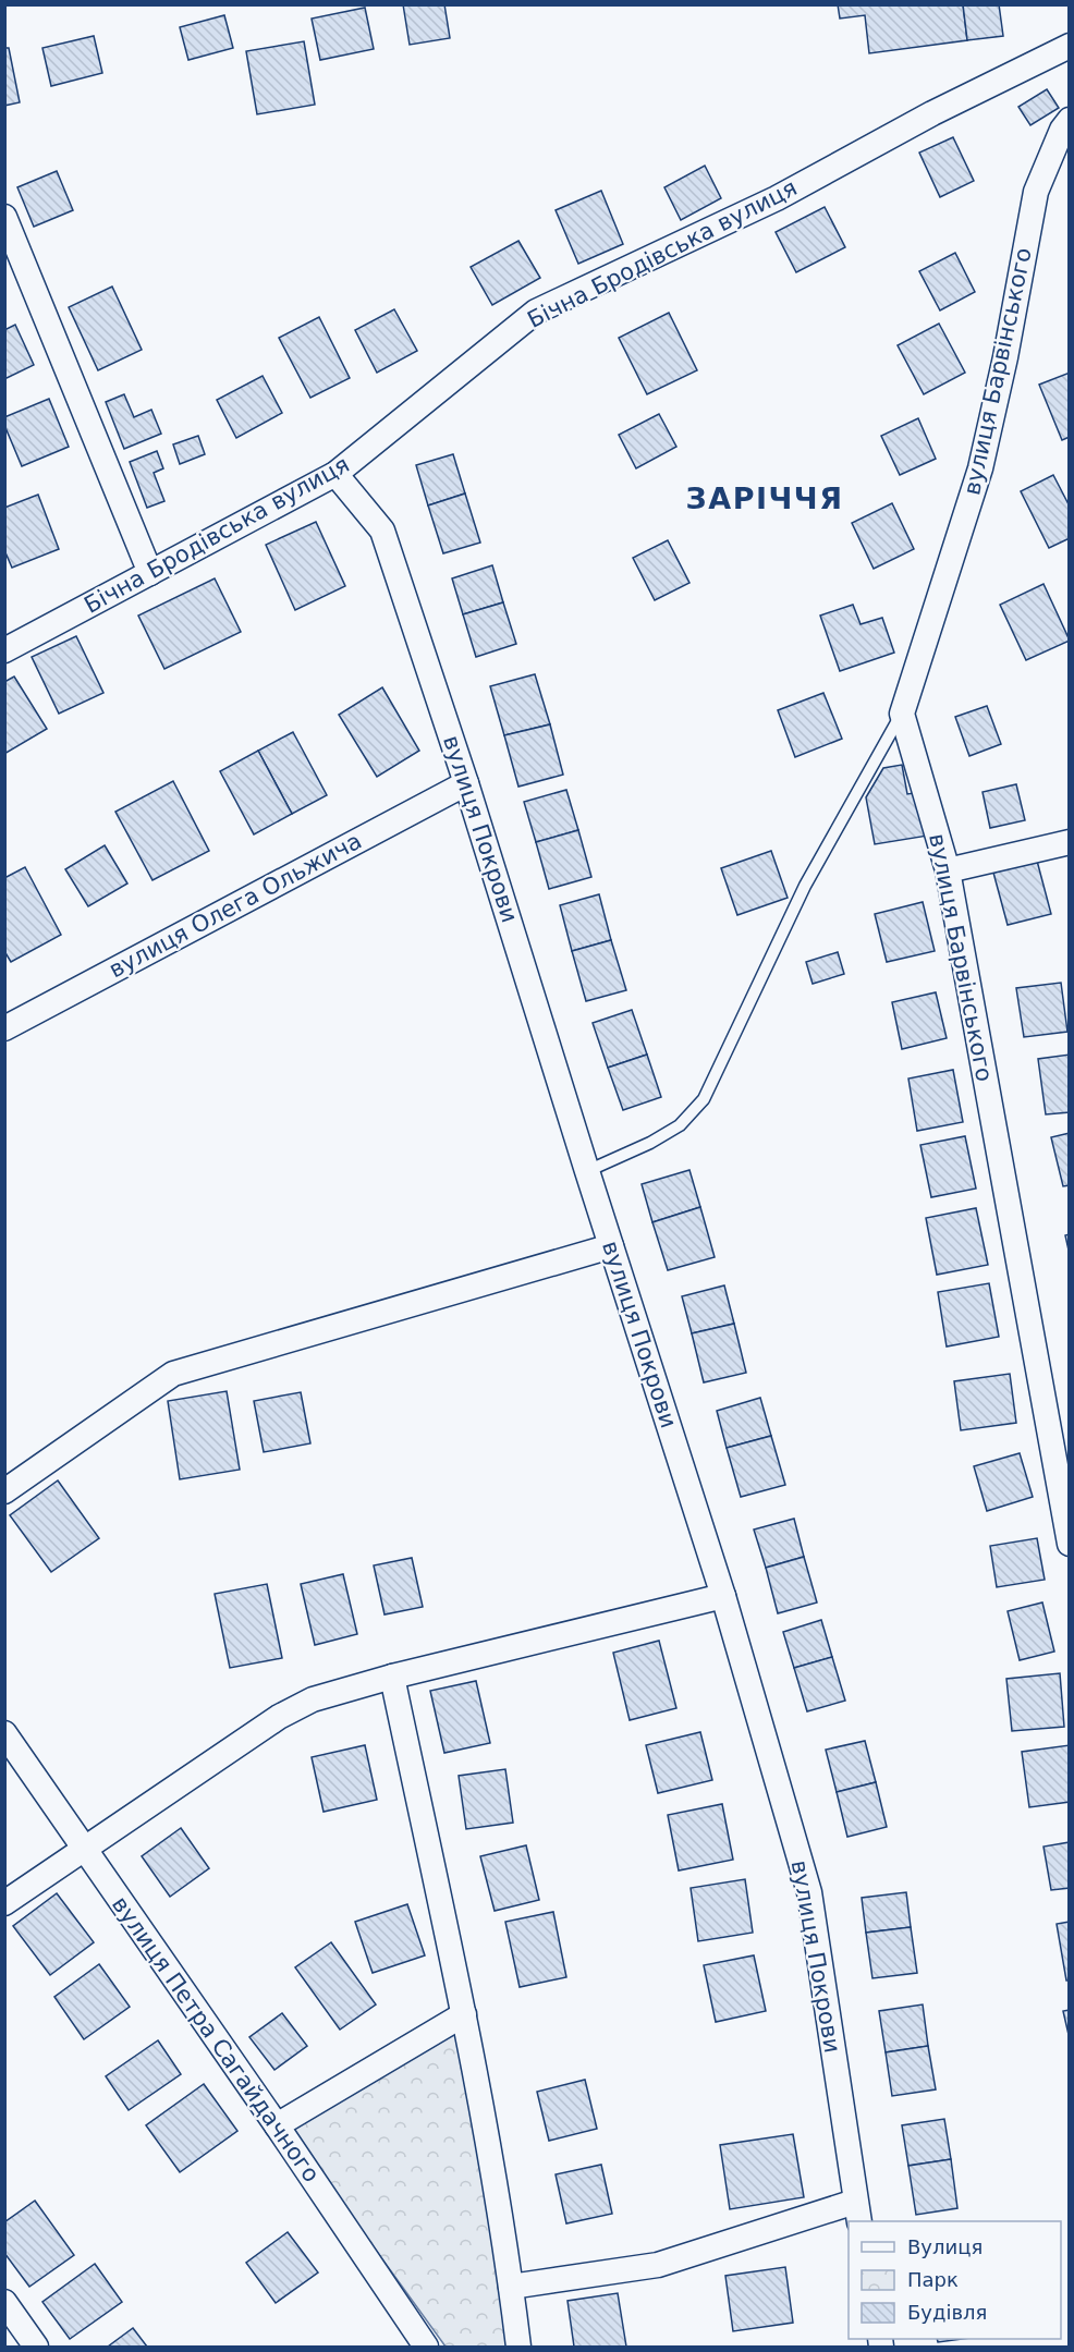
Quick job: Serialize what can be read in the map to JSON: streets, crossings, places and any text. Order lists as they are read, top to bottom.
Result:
{
  "streets": {
    "street": [
      "Бічна Бродівська вулиця",
      "вулиця Барвінського",
      "вулиця Покрови",
      "вулиця Олега Ольжича",
      "вулиця Петра Сагайдачного"
    ]
  },
  "crossings": [
    ["Бічна Бродівська вулиця", "вулиця Покрови"],
    ["вулиця Покрови", "вулиця Олега Ольжича"]
  ],
  "districts": ["ЗАРІЧЧЯ"],
  "legend": ["Вулиця", "Парк", "Будівля"]
}
